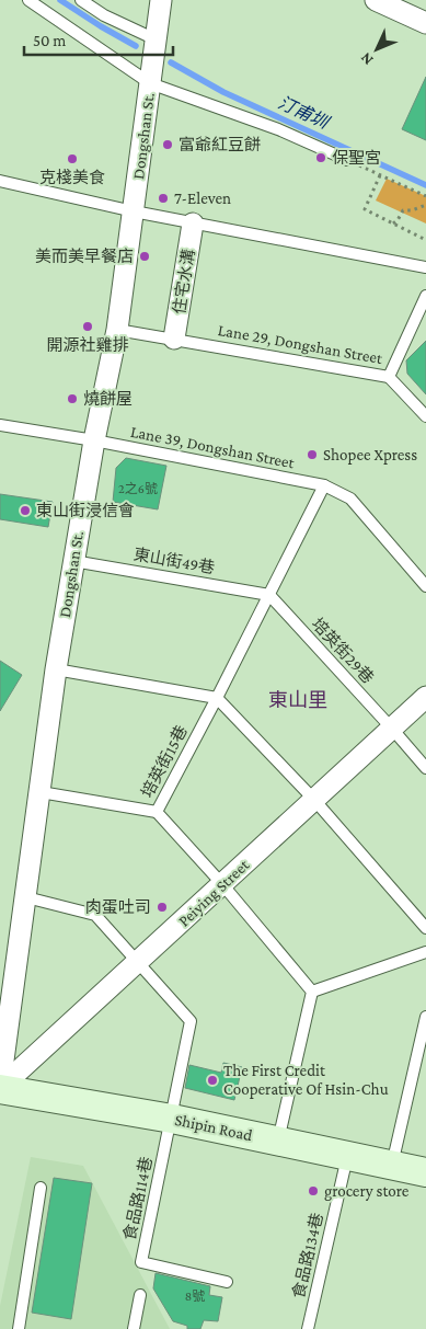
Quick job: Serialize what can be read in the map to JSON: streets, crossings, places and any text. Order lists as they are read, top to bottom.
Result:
{
  "streets": {
    "street": [
      "Dongshan St.",
      "住宅水溝",
      "Peiying Street",
      "Shipin Road"
    ],
    "lane": [
      "Lane 29, Dongshan Street",
      "Lane 39, Dongshan Street",
      "東山街49巷",
      "培英街29巷",
      "培英街15巷",
      "食品路114巷",
      "食品路134巷"
    ]
  },
  "crossings": [
    ["Dongshan St.", "Lane 29, Dongshan Street"],
    ["Dongshan St.", "Lane 39, Dongshan Street"],
    ["Dongshan St.", "東山街49巷"],
    ["Dongshan St.", "Peiying Street"],
    ["Dongshan St.", "Shipin Road"],
    ["住宅水溝", "Lane 29, Dongshan Street"],
    ["Lane 39, Dongshan Street", "培英街15巷"],
    ["東山街49巷", "培英街29巷"],
    ["東山街49巷", "培英街15巷"],
    ["培英街29巷", "培英街15巷"],
    ["培英街29巷", "Peiying Street"],
    ["培英街15巷", "Peiying Street"],
    ["Peiying Street", "Shipin Road"],
    ["Shipin Road", "食品路114巷"],
    ["Shipin Road", "食品路134巷"]
  ],
  "districts": ["東山里"],
  "water": ["汀甫圳"],
  "places": [
    "富爺紅豆餅",
    "保聖宮",
    "克棧美食",
    "7-Eleven",
    "美而美早餐店",
    "開源社雞排",
    "燒餅屋",
    "Shopee Xpress",
    "東山街浸信會",
    "肉蛋吐司",
    "The First Credit Cooperative Of Hsin-Chu",
    "grocery store"
  ],
  "house_numbers": ["2之6號", "8號"],
  "scale_bar": "50 m",
  "north": "bottom left"
}
